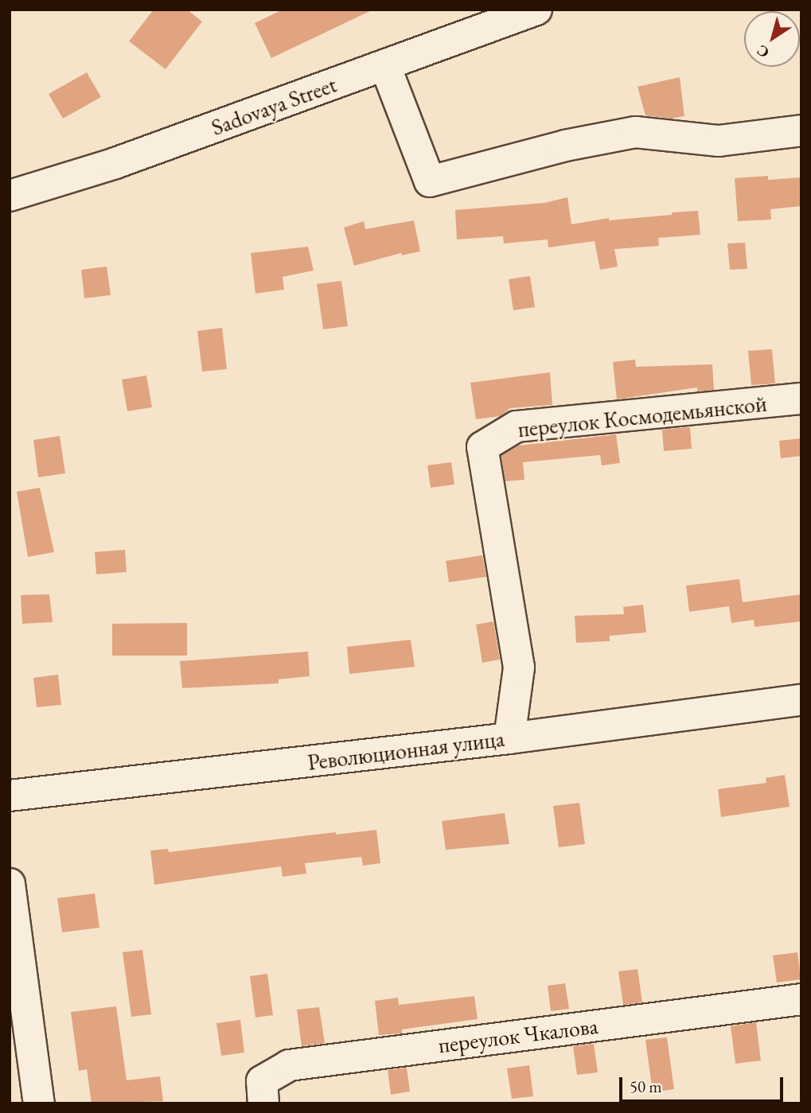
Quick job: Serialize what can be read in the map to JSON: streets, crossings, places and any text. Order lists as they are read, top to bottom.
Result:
{
  "streets": {
    "street": [
      "Sadovaya Street",
      "переулок Космодемьянской",
      "Революционная улица",
      "переулок Чкалова"
    ]
  },
  "crossings": [
    ["переулок Космодемьянской", "Революционная улица"]
  ],
  "scale_bar": "50 m",
  "north": "bottom left"
}
